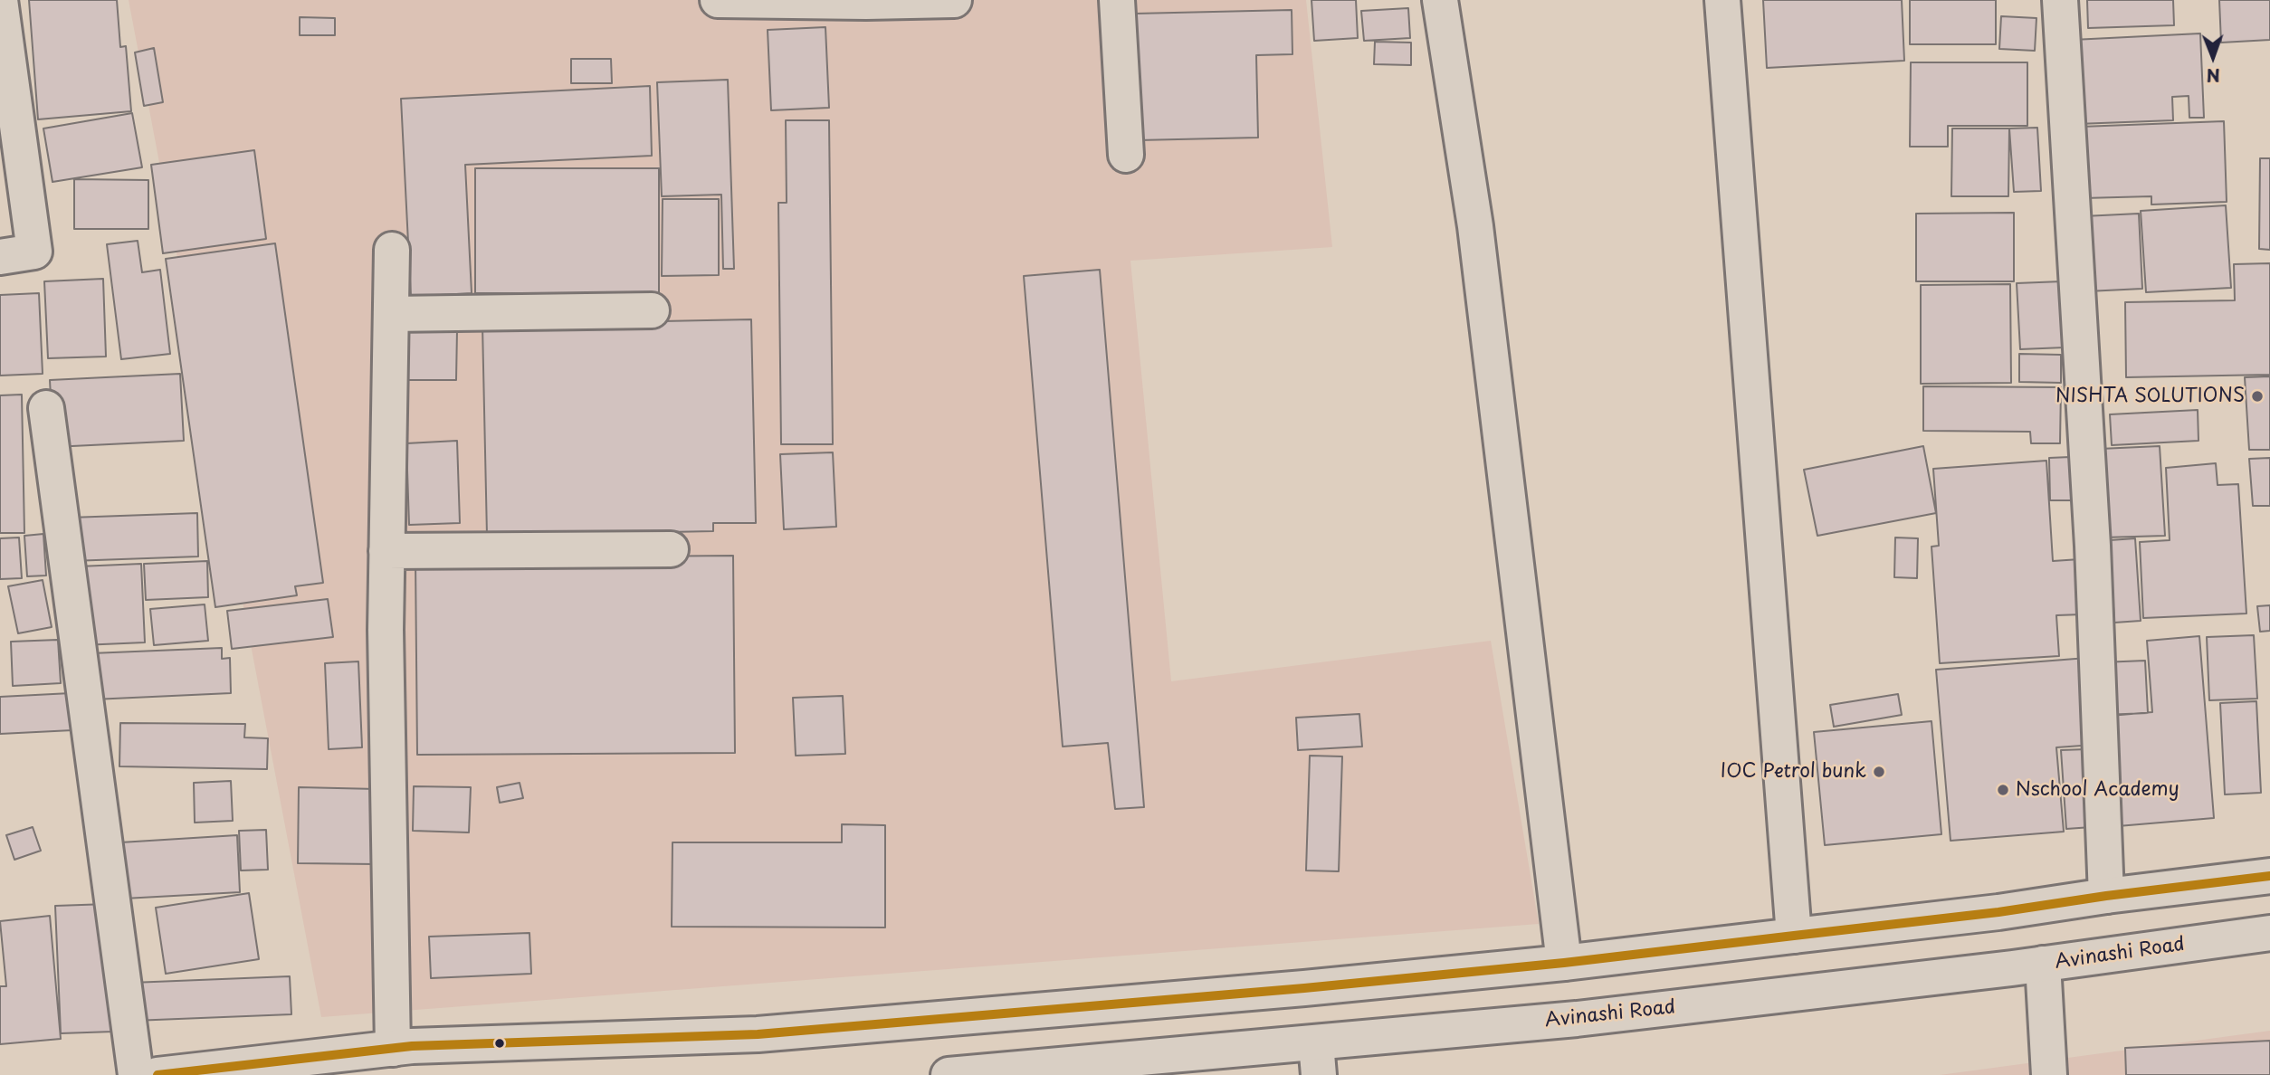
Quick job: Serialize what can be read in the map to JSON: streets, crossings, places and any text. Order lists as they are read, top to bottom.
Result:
{
  "streets": {
    "street": ["Avinashi Road"]
  },
  "places": ["NISHTA SOLUTIONS", "IOC Petrol bunk", "Nschool Academy"],
  "north": "bottom"
}
